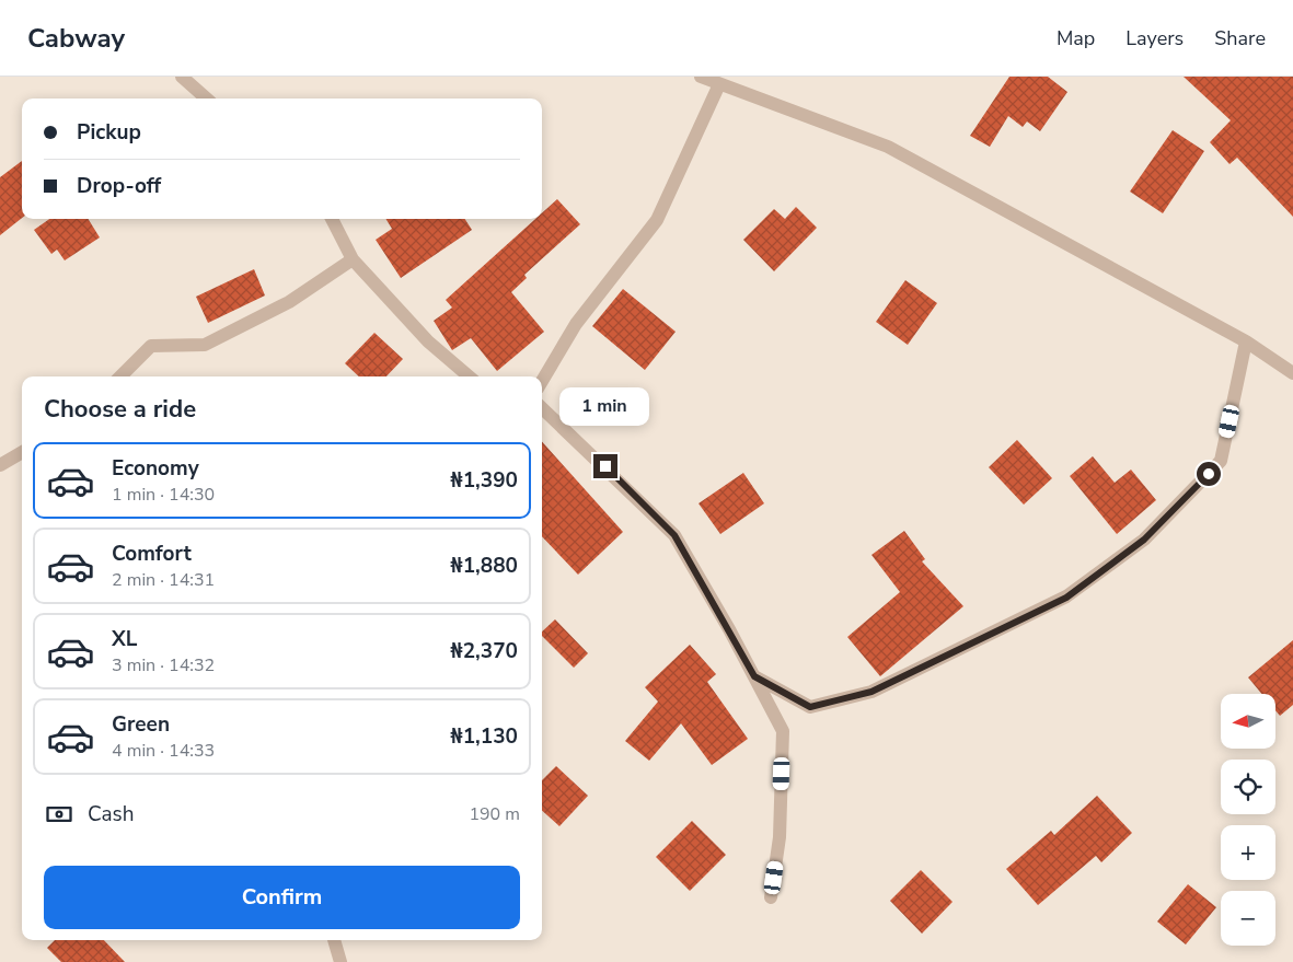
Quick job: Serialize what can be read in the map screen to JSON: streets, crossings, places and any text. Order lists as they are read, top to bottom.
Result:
{
  "north": "left",
  "page": {
    "header": "Cabway",
    "nav": ["Map", "Layers", "Share"],
    "banner": ["Pickup", "Drop-off"],
    "heading": "Choose a ride",
    "bubble": "1 min",
    "list": [
      {
        "name": "Economy",
        "note": "1 min · 14:30",
        "value": "₦1,390"
      },
      {
        "name": "Comfort",
        "note": "2 min · 14:31",
        "value": "₦1,880"
      },
      {
        "name": "XL",
        "note": "3 min · 14:32",
        "value": "₦2,370"
      },
      {
        "name": "Green",
        "note": "4 min · 14:33",
        "value": "₦1,130"
      }
    ],
    "map_buttons": ["+", "−"],
    "pay": ["Cash", "190 m"],
    "buttons": "Confirm"
  }
}
